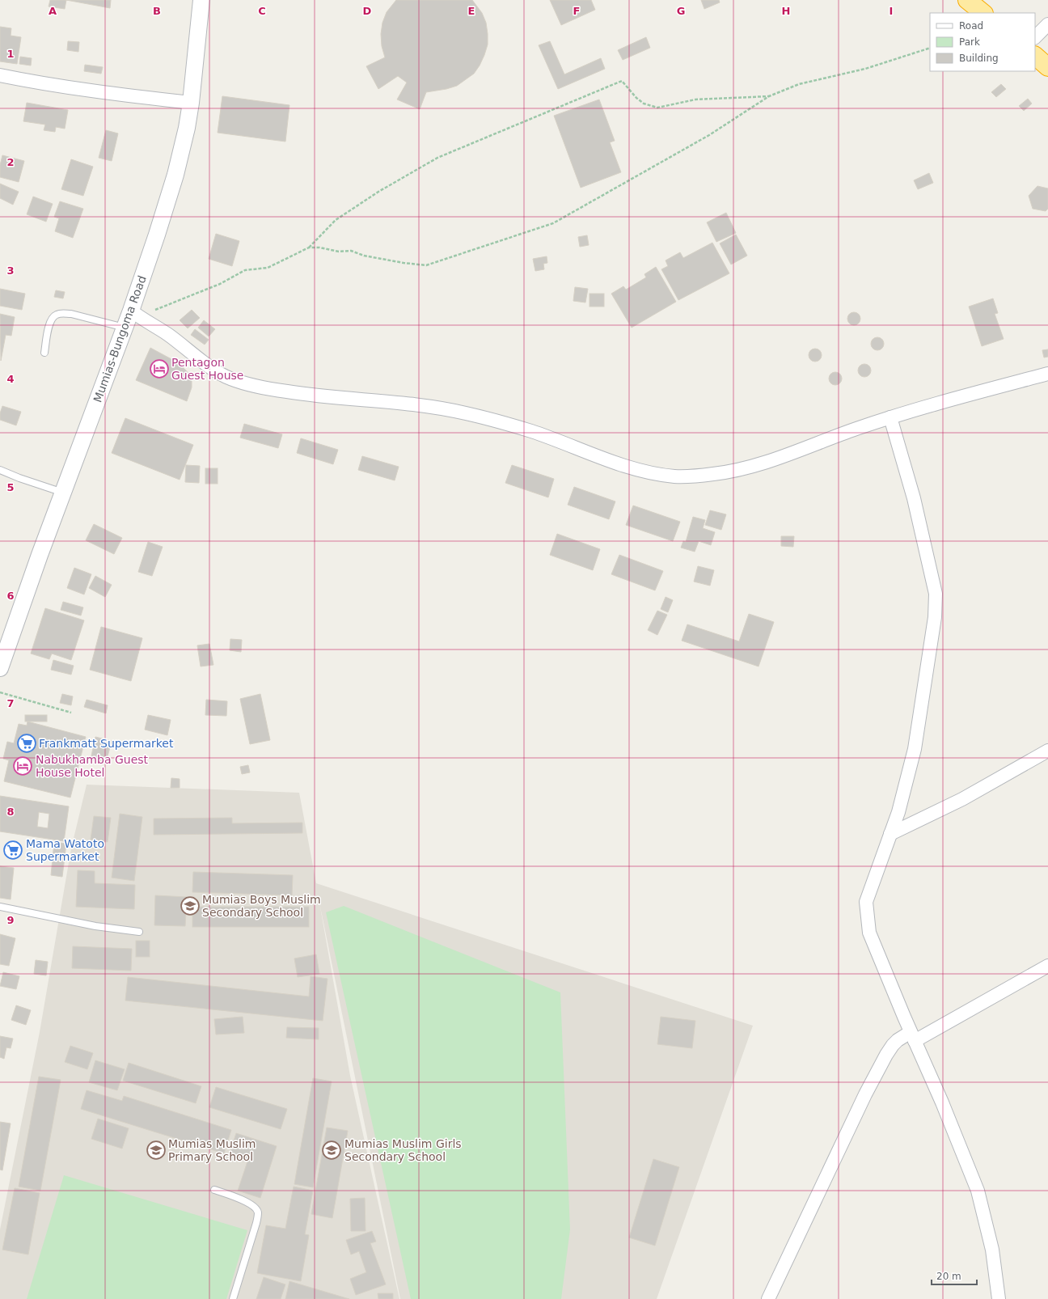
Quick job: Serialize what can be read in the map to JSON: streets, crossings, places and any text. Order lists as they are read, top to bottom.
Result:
{
  "streets": {
    "street": ["Mumias-Bungoma Road"]
  },
  "places": {
    "hotel": ["Pentagon Guest House", "Nabukhamba Guest House Hotel"],
    "supermarket": ["Frankmatt Supermarket", "Mama Watoto Supermarket"],
    "school or university": ["Mumias Boys Muslim Secondary School", "Mumias Muslim Primary School", "Mumias Muslim Girls Secondary School"]
  },
  "legend": ["Road", "Park", "Building"],
  "scale_bar": "20 m",
  "grid": {
    "columns": [
      "A",
      "B",
      "C",
      "D",
      "E",
      "F",
      "G",
      "H",
      "I"
    ],
    "rows": [
      "1",
      "2",
      "3",
      "4",
      "5",
      "6",
      "7",
      "8",
      "9"
    ]
  }
}
